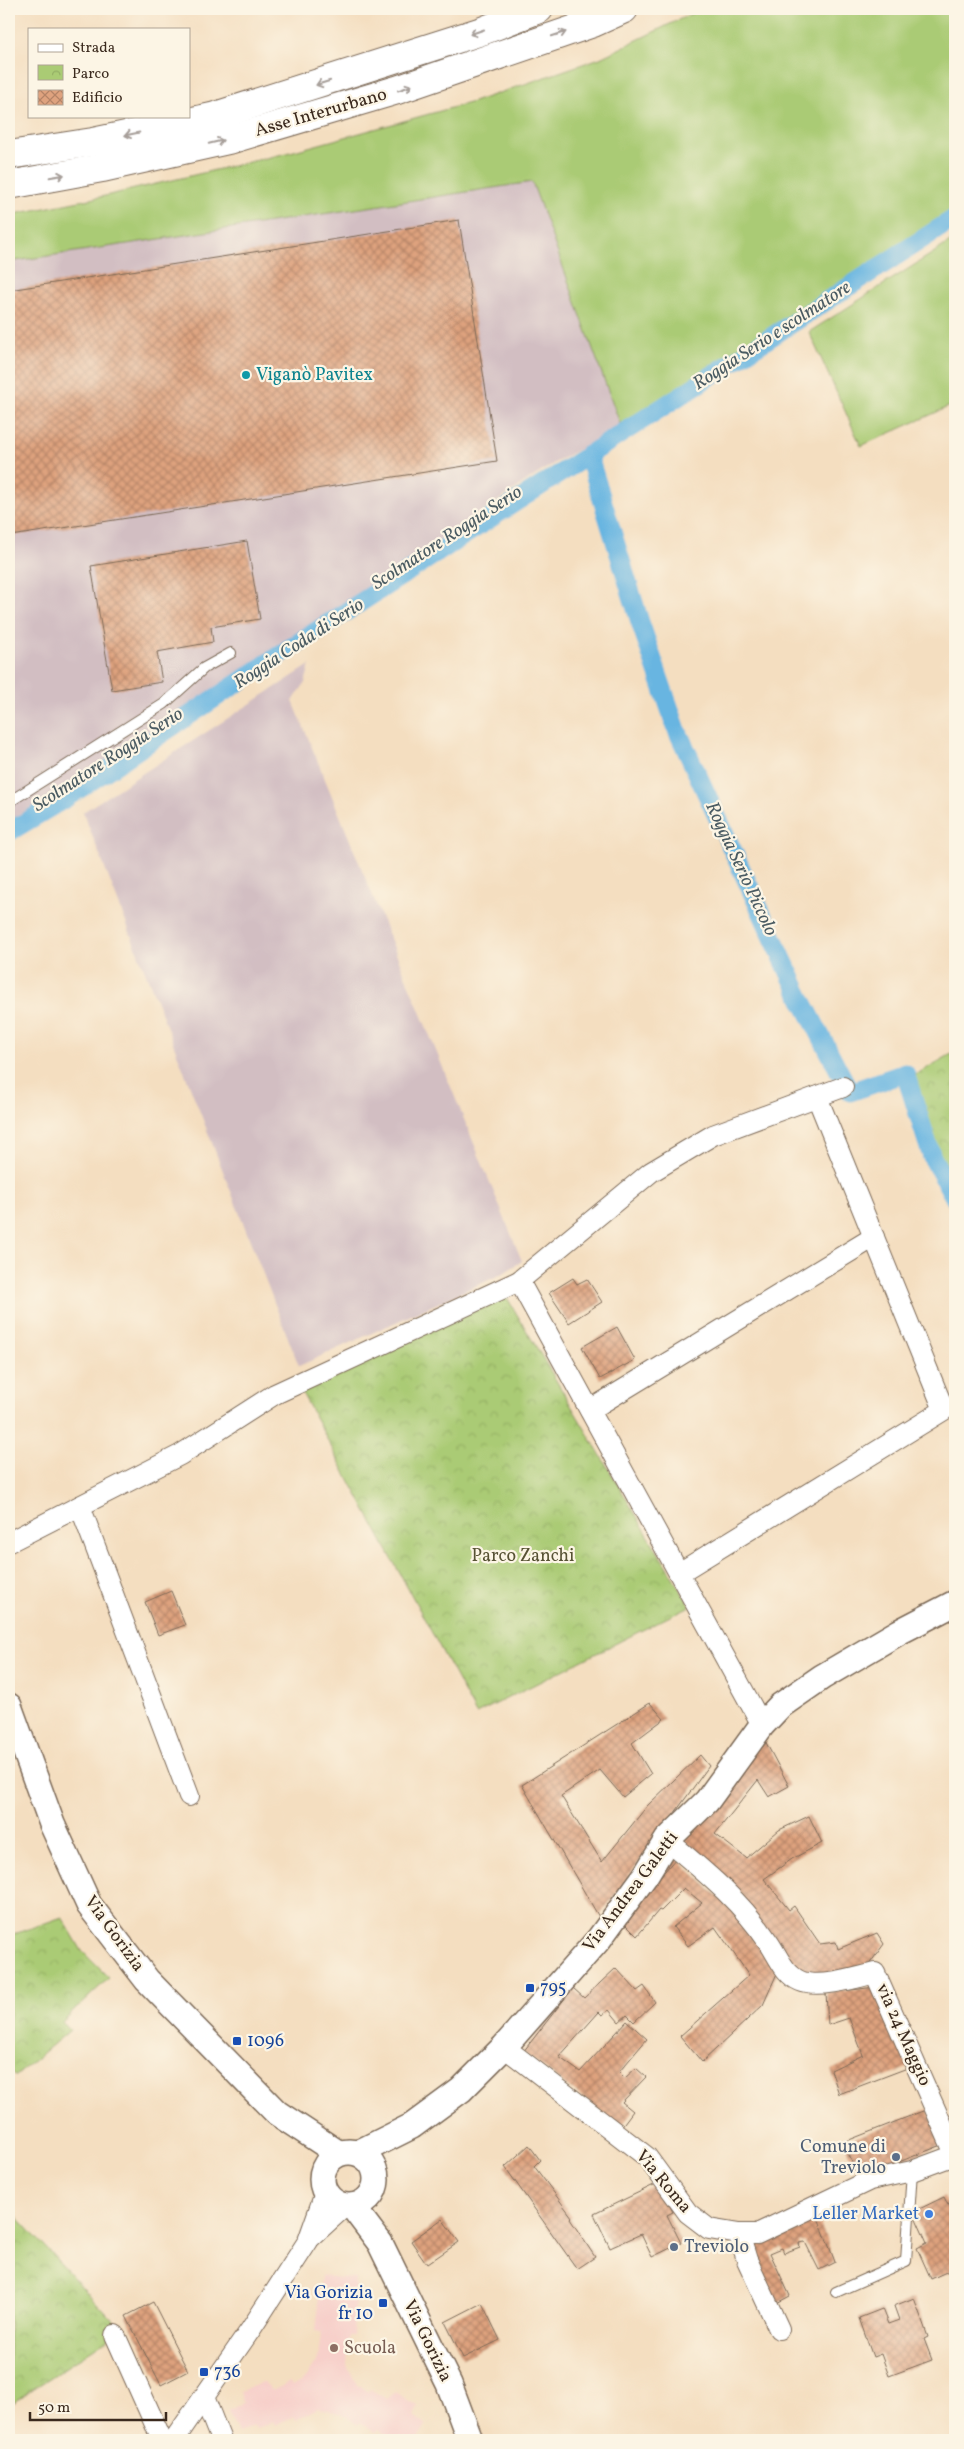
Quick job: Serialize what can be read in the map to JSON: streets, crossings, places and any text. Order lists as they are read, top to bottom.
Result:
{
  "streets": {
    "highway": ["Asse Interurbano"],
    "street": [
      "Via Andrea Galetti",
      "Via Gorizia",
      "via 24 Maggio",
      "Via Roma"
    ]
  },
  "crossings": [
    ["Via Andrea Galetti", "Via Gorizia"],
    ["Via Andrea Galetti", "via 24 Maggio"],
    ["Via Andrea Galetti", "Via Roma"],
    ["via 24 Maggio", "Via Roma"]
  ],
  "water": [
    "Roggia Serio e scolmatore",
    "Scolmatore Roggia Serio",
    "Roggia Coda di Serio",
    "Roggia Serio Piccolo"
  ],
  "parks": ["Parco Zanchi"],
  "places": {
    "other": [
      "Viganò Pavitex",
      "Comune di Treviolo",
      "Leller Market",
      "Treviolo",
      "Scuola"
    ],
    "transit": [
      "795",
      "1096",
      "Via Gorizia fr 10",
      "736"
    ]
  },
  "legend": ["Strada", "Parco", "Edificio"],
  "scale_bar": "50 m"
}
